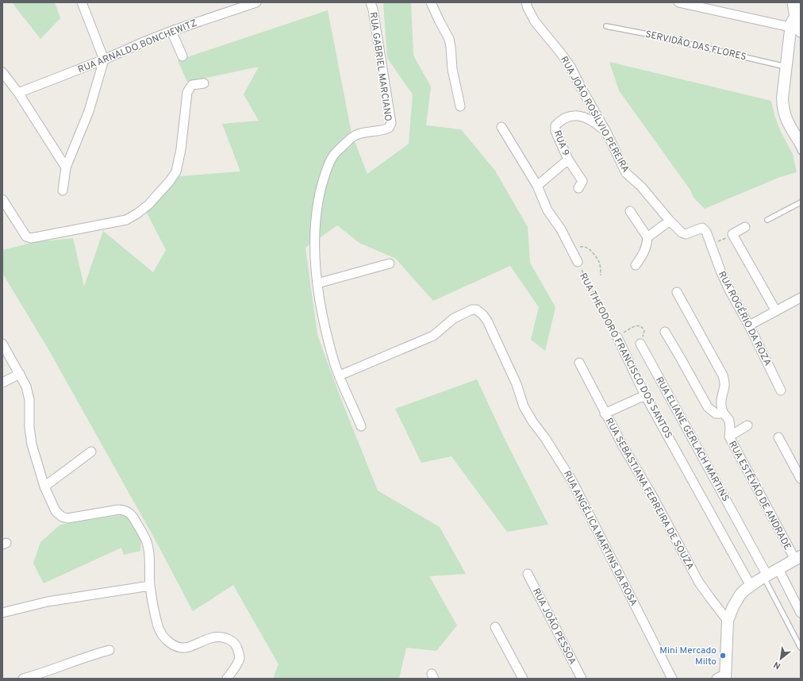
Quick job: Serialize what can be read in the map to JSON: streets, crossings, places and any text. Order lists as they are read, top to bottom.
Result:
{
  "streets": {
    "street": [
      "RUA ARNALDO BONCHEWITZ",
      "RUA GABRIEL MARCIANO",
      "RUA JOÃO ROSÍLVIO PEREIRA",
      "RUA 9",
      "RUA ROGÉRIO DA ROZA",
      "RUA THEODORO FRANCISCO DOS SANTOS",
      "RUA ELIANE GERLACH MARTINS",
      "RUA SEBASTIANA FERREIRA DE SOUZA",
      "RUA ESTÊVÃO DE ANDRADE",
      "RUA ANGÉLICA MARTINS DA ROSA",
      "RUA JOÃO PESSOA"
    ],
    "lane": ["SERVIDÃO DAS FLORES"]
  },
  "crossings": [
    ["RUA GABRIEL MARCIANO", "RUA ANGÉLICA MARTINS DA ROSA"],
    ["RUA JOÃO ROSÍLVIO PEREIRA", "RUA 9"],
    ["RUA JOÃO ROSÍLVIO PEREIRA", "RUA ROGÉRIO DA ROZA"],
    ["RUA 9", "RUA THEODORO FRANCISCO DOS SANTOS"]
  ],
  "places": ["Mini Mercado Milto"],
  "north": "bottom left"
}
